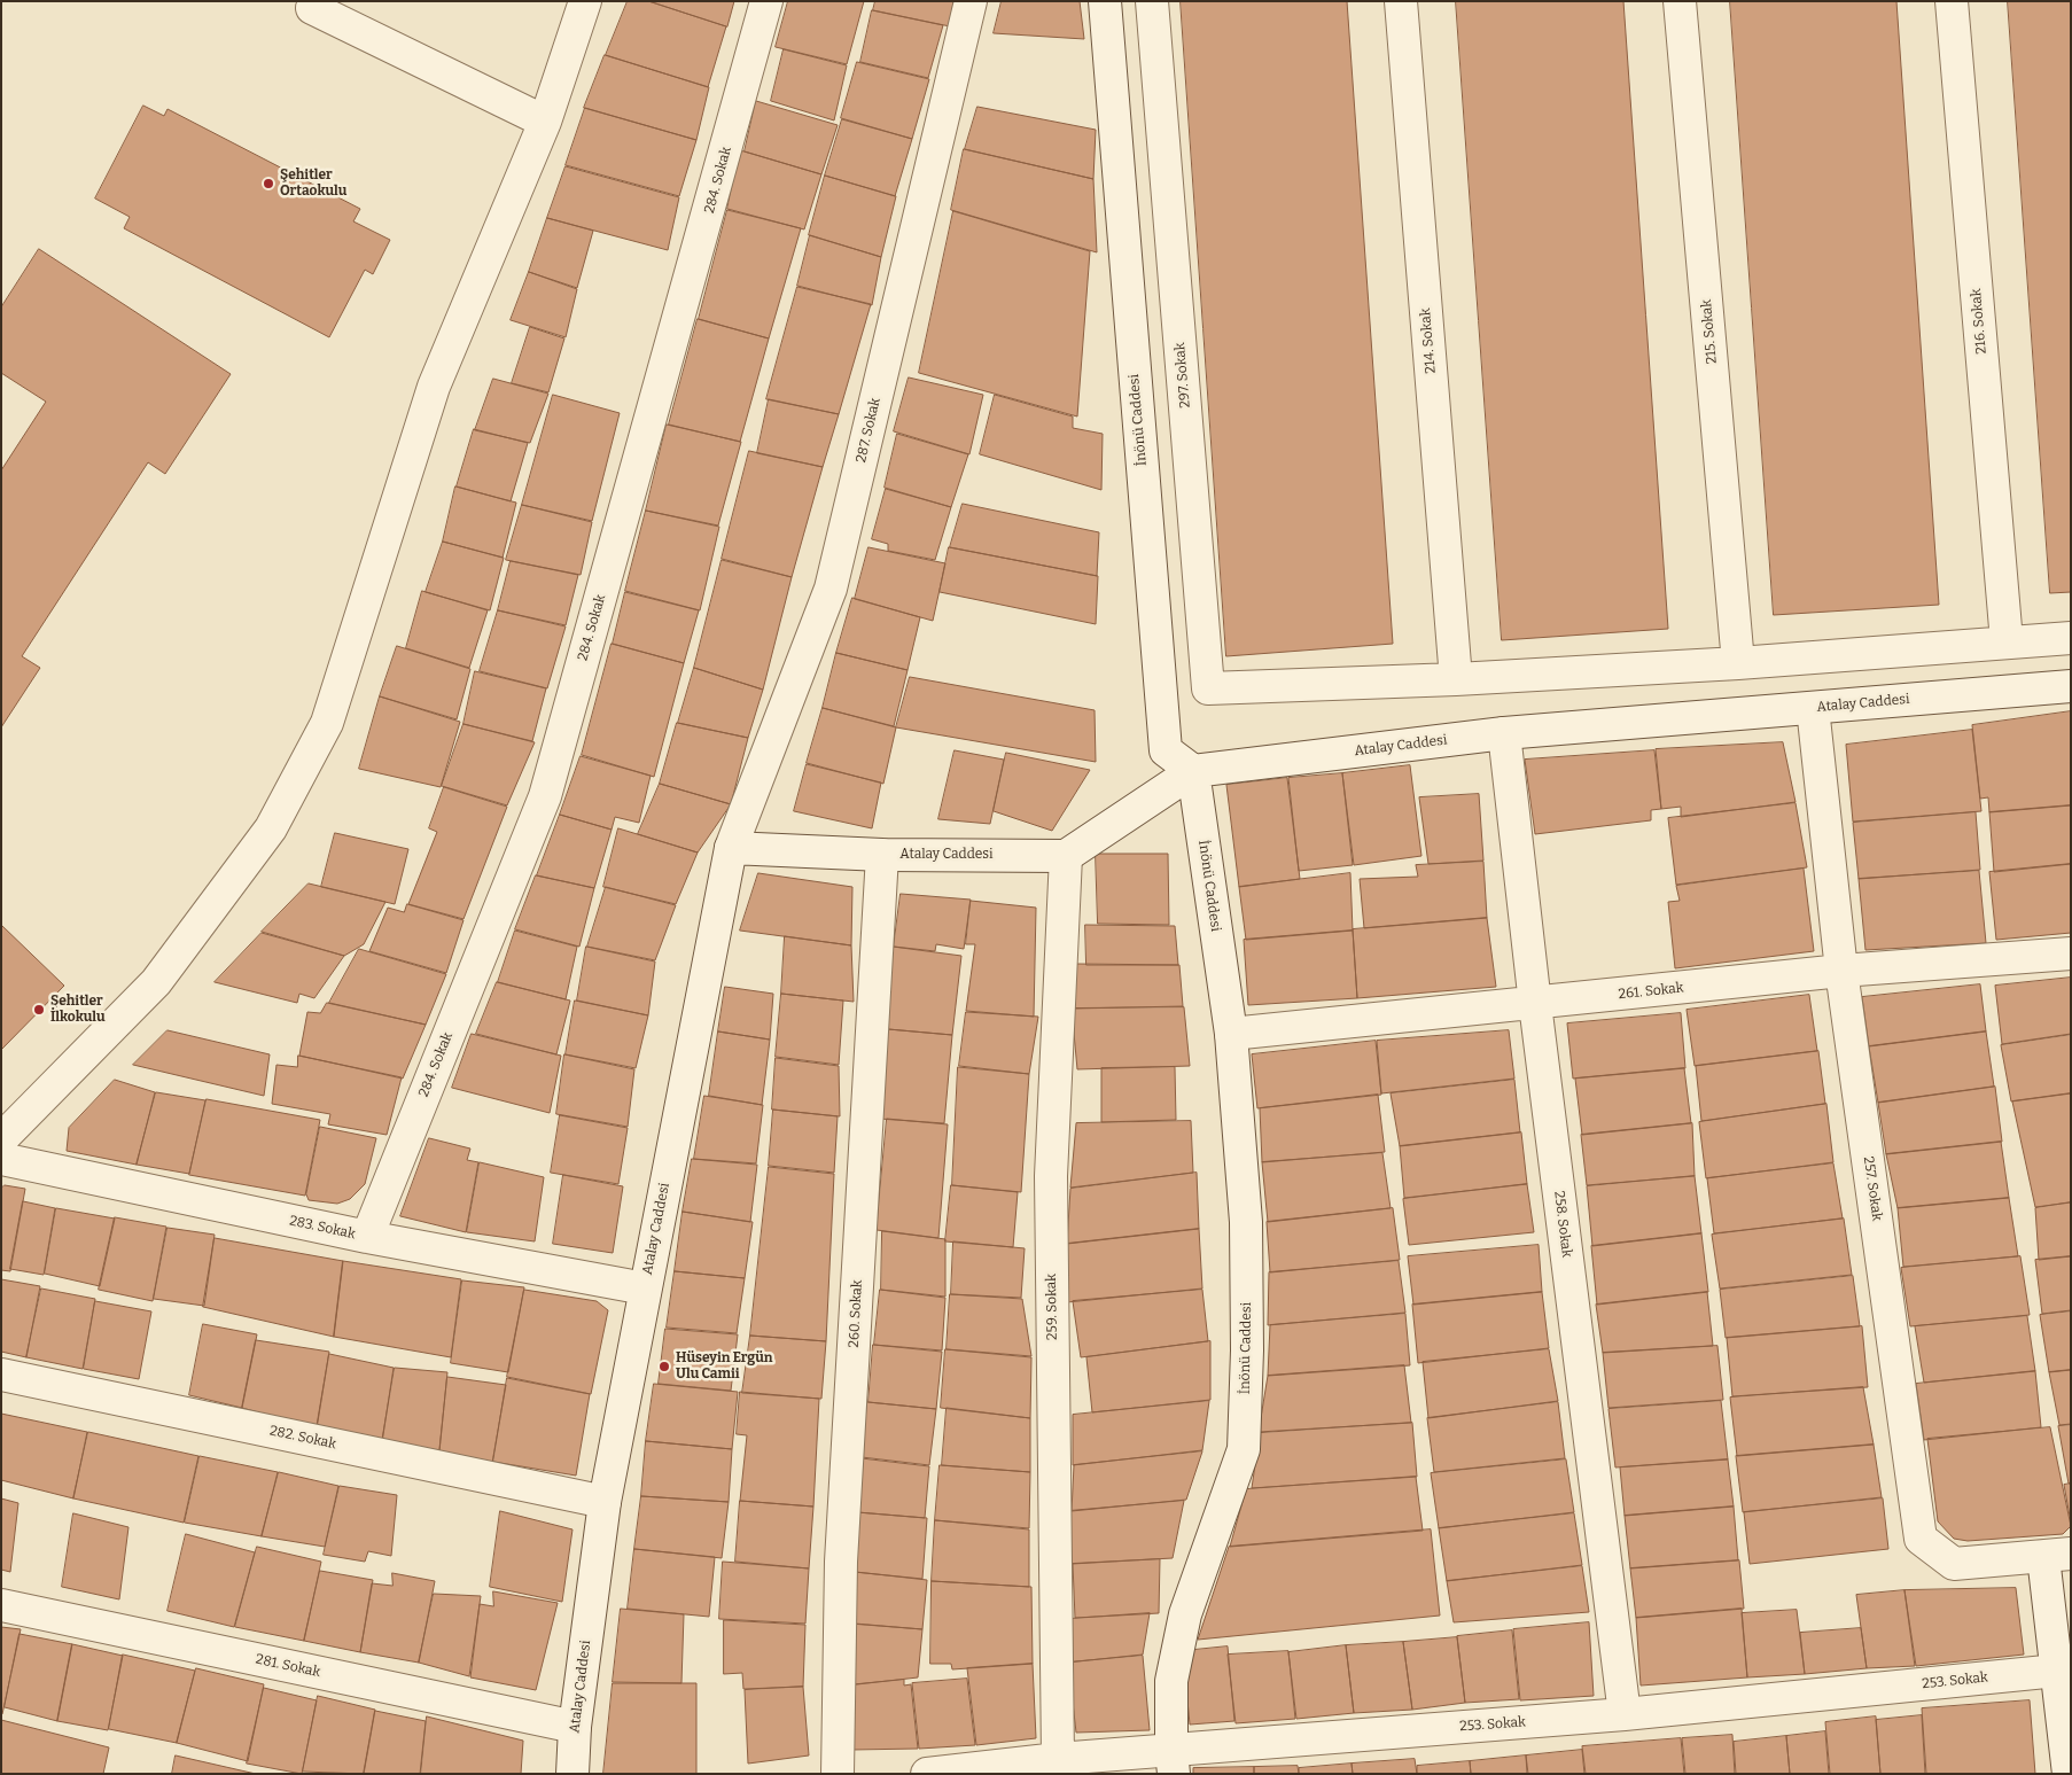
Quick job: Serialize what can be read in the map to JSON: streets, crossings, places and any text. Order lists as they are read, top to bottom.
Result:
{
  "streets": {
    "street": [
      "284. Sokak",
      "216. Sokak",
      "215. Sokak",
      "214. Sokak",
      "297. Sokak",
      "İnönü Caddesi",
      "287. Sokak",
      "Atalay Caddesi",
      "261. Sokak",
      "257. Sokak",
      "258. Sokak",
      "283. Sokak",
      "259. Sokak",
      "260. Sokak",
      "282. Sokak",
      "281. Sokak",
      "253. Sokak"
    ]
  },
  "crossings": [
    ["284. Sokak", "283. Sokak"],
    ["214. Sokak", "297. Sokak"],
    ["İnönü Caddesi", "Atalay Caddesi"],
    ["İnönü Caddesi", "261. Sokak"],
    ["İnönü Caddesi", "253. Sokak"],
    ["287. Sokak", "Atalay Caddesi"],
    ["Atalay Caddesi", "257. Sokak"],
    ["Atalay Caddesi", "258. Sokak"],
    ["Atalay Caddesi", "283. Sokak"],
    ["Atalay Caddesi", "259. Sokak"],
    ["Atalay Caddesi", "260. Sokak"],
    ["Atalay Caddesi", "282. Sokak"],
    ["Atalay Caddesi", "281. Sokak"],
    ["261. Sokak", "257. Sokak"],
    ["261. Sokak", "258. Sokak"],
    ["258. Sokak", "253. Sokak"],
    ["259. Sokak", "253. Sokak"]
  ],
  "places": ["Şehitler Ortaokulu", "Şehitler İlkokulu", "Hüseyin Ergün Ulu Camii"]
}
